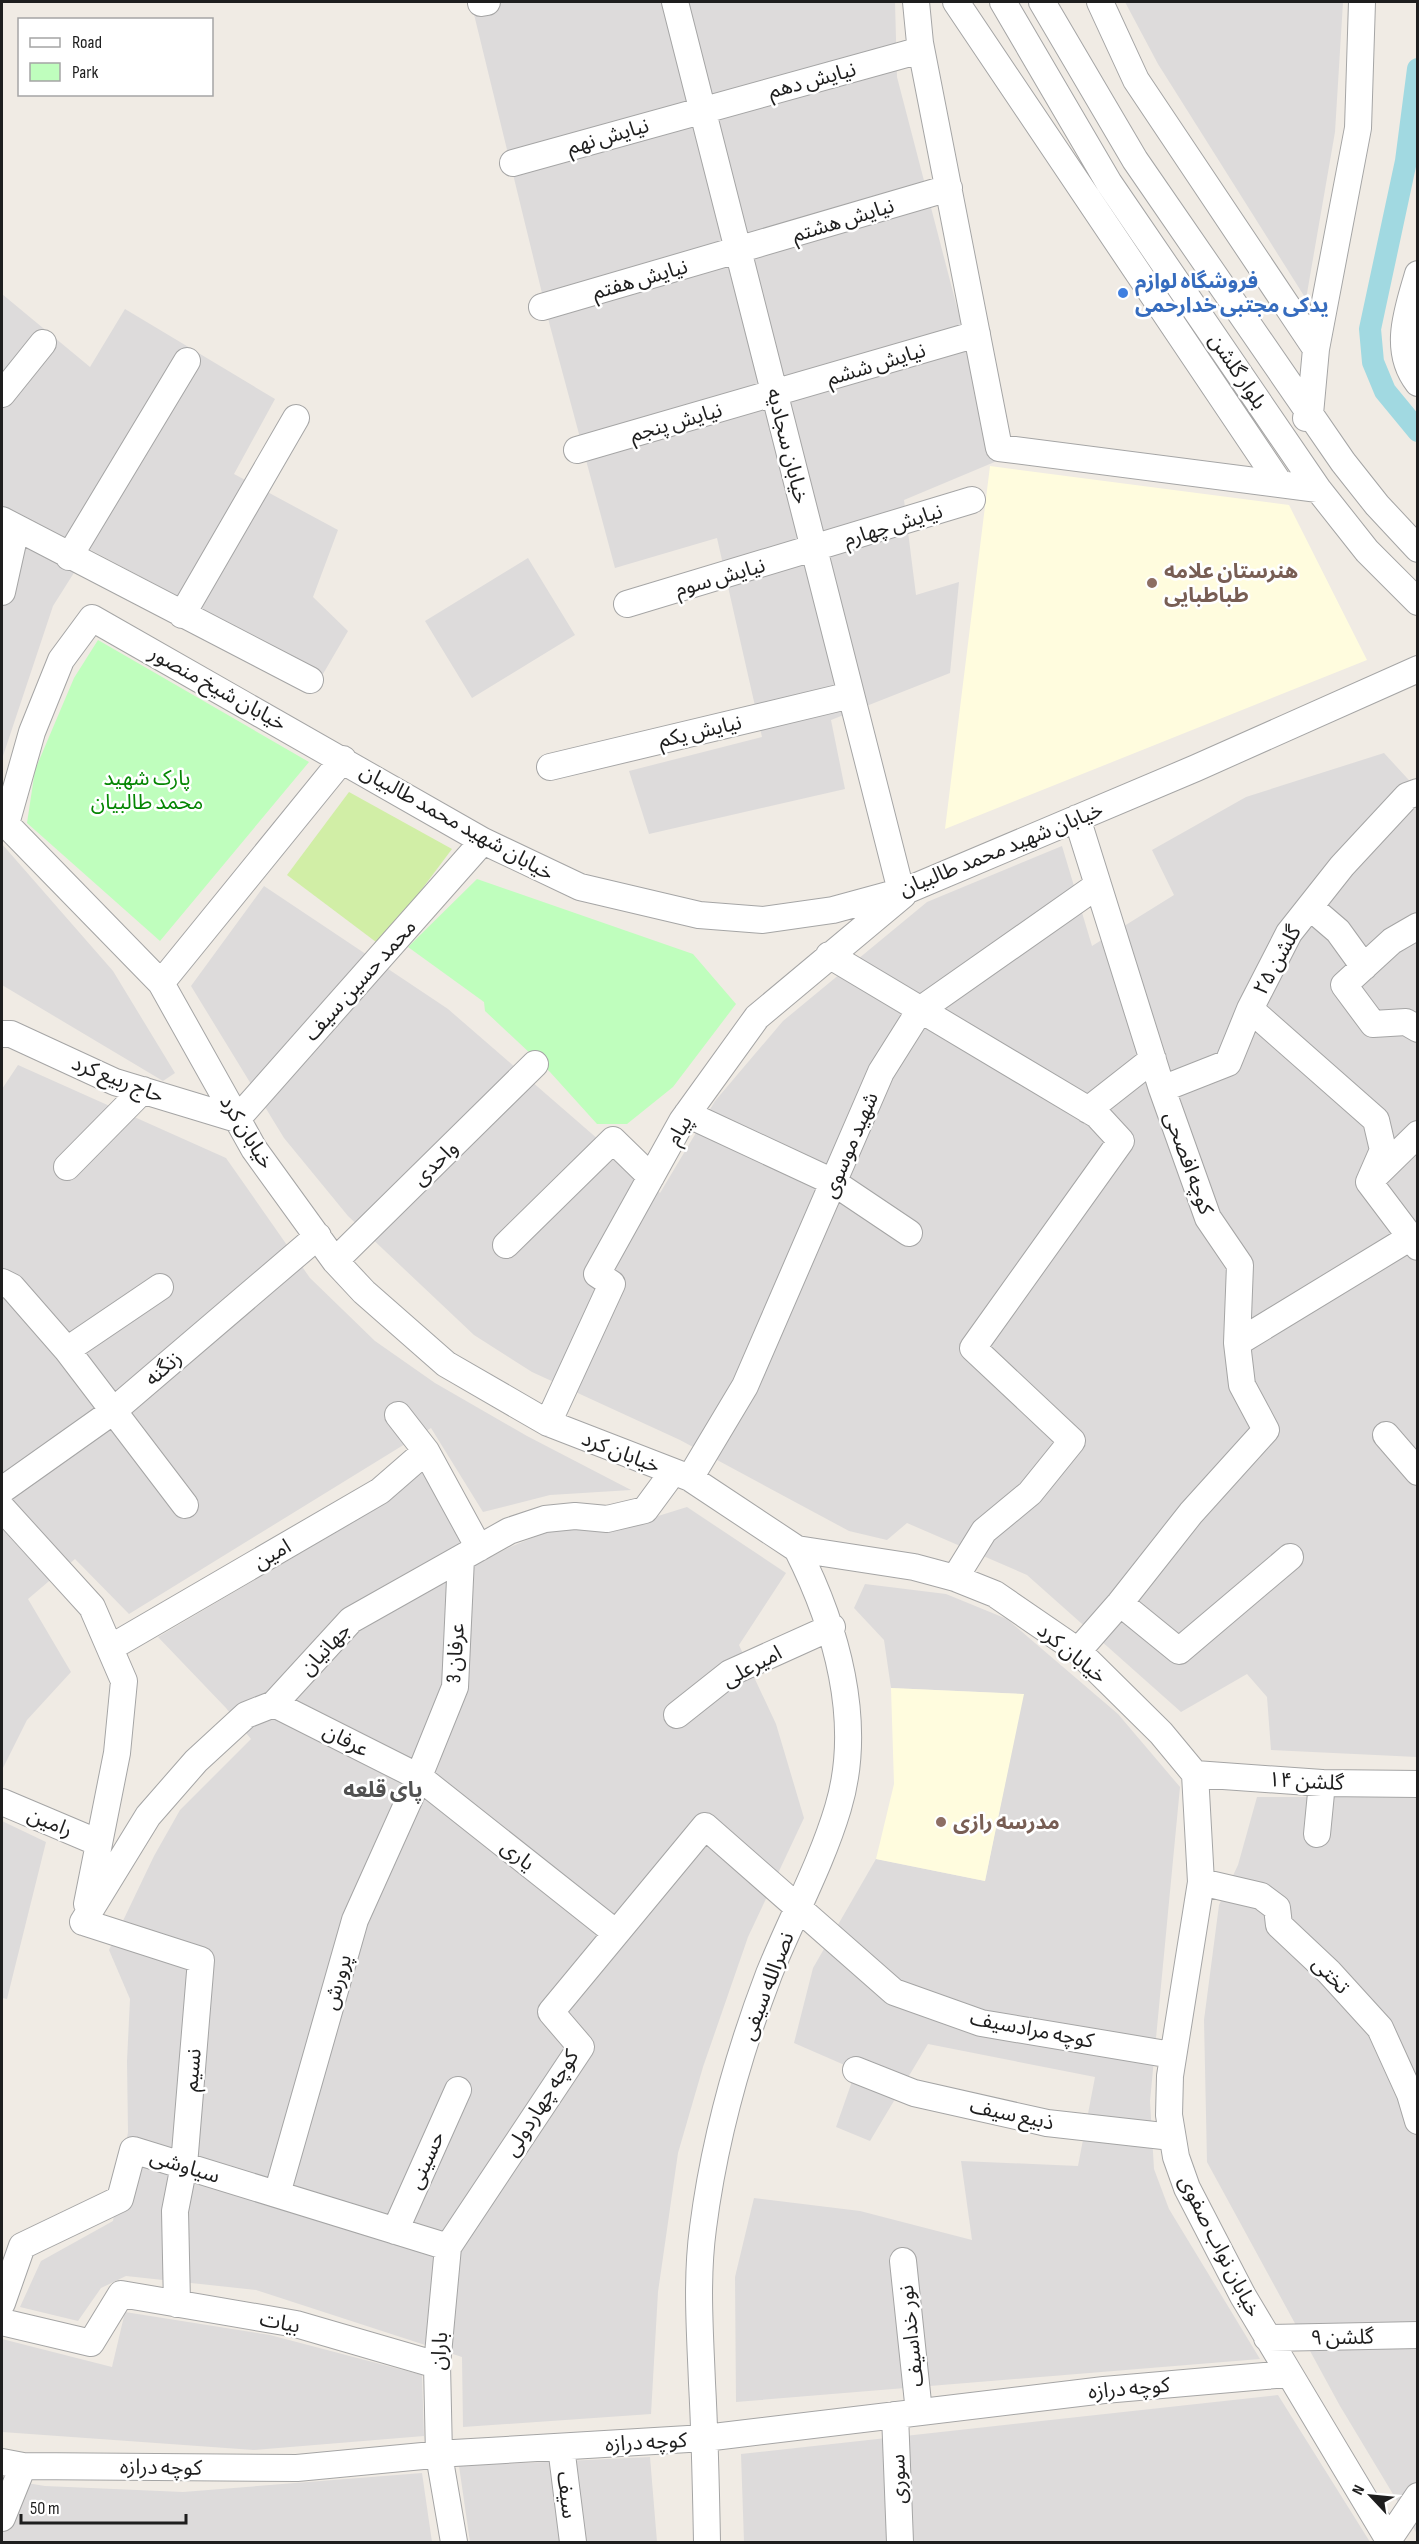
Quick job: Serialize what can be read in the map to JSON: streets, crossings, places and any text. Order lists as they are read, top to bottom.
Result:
{
  "streets": {
    "street": [
      "نیایش دهم",
      "نیایش نهم",
      "نیایش هشتم",
      "نیایش هفتم",
      "نیایش ششم",
      "بلوار گلشن",
      "نیایش پنجم",
      "خیابان سجادیه",
      "نیایش چهارم",
      "نیایش سوم",
      "خیابان شیخ منصور",
      "نیایش یکم",
      "خیابان شهید محمد طالبیان",
      "گلشن ۲۵",
      "محمد حسین سیف",
      "حاج ربیع کرد",
      "پیام",
      "خیابان کرد",
      "شهید موسوی",
      "واحدی",
      "کوچه افصحی",
      "زنگنه",
      "امین",
      "جهانیان",
      "عرفان 3",
      "امیرعلی",
      "عرفان",
      "گلشن ۱۴",
      "رامین",
      "یاری",
      "تختی",
      "پرورش",
      "نصرالله سیفی",
      "کوچه مرادسیف",
      "نسیم",
      "کوچه چهاردولی",
      "ذبیع سیف",
      "حسینی",
      "سیاوشی",
      "خیابان نواب صفوی",
      "بیات",
      "نور خداسیف",
      "گلشن ۹",
      "باران",
      "کوچه درازه",
      "سوری",
      "سیف"
    ]
  },
  "crossings": [
    ["نیایش دهم", "نیایش نهم"],
    ["نیایش دهم", "خیابان سجادیه"],
    ["نیایش نهم", "خیابان سجادیه"],
    ["نیایش هشتم", "نیایش هفتم"],
    ["نیایش هشتم", "خیابان سجادیه"],
    ["نیایش هفتم", "خیابان سجادیه"],
    ["نیایش ششم", "نیایش پنجم"],
    ["نیایش ششم", "خیابان سجادیه"],
    ["نیایش پنجم", "خیابان سجادیه"],
    ["خیابان سجادیه", "نیایش چهارم"],
    ["خیابان سجادیه", "نیایش سوم"],
    ["خیابان سجادیه", "نیایش یکم"],
    ["خیابان سجادیه", "خیابان شهید محمد طالبیان"],
    ["خیابان سجادیه", "پیام"],
    ["نیایش چهارم", "نیایش سوم"],
    ["خیابان شیخ منصور", "خیابان شهید محمد طالبیان"],
    ["خیابان شیخ منصور", "خیابان کرد"],
    ["خیابان شهید محمد طالبیان", "محمد حسین سیف"],
    ["خیابان شهید محمد طالبیان", "پیام"],
    ["خیابان شهید محمد طالبیان", "کوچه افصحی"],
    ["گلشن ۲۵", "کوچه افصحی"],
    ["محمد حسین سیف", "حاج ربیع کرد"],
    ["محمد حسین سیف", "خیابان کرد"],
    ["حاج ربیع کرد", "خیابان کرد"],
    ["پیام", "خیابان کرد"],
    ["خیابان کرد", "شهید موسوی"],
    ["خیابان کرد", "واحدی"],
    ["خیابان کرد", "کوچه افصحی"],
    ["خیابان کرد", "زنگنه"],
    ["خیابان کرد", "جهانیان"],
    ["خیابان کرد", "گلشن ۱۴"],
    ["خیابان کرد", "نصرالله سیفی"],
    ["خیابان کرد", "خیابان نواب صفوی"],
    ["شهید موسوی", "کوچه افصحی"],
    ["شهید موسوی", "جهانیان"],
    ["جهانیان", "عرفان 3"],
    ["جهانیان", "عرفان"],
    ["جهانیان", "نسیم"],
    ["عرفان 3", "عرفان"],
    ["عرفان 3", "یاری"],
    ["عرفان 3", "پرورش"],
    ["امیرعلی", "نصرالله سیفی"],
    ["عرفان", "یاری"],
    ["عرفان", "پرورش"],
    ["گلشن ۱۴", "خیابان نواب صفوی"],
    ["یاری", "پرورش"],
    ["یاری", "کوچه چهاردولی"],
    ["تختی", "خیابان نواب صفوی"],
    ["پرورش", "سیاوشی"],
    ["نصرالله سیفی", "کوچه مرادسیف"],
    ["نصرالله سیفی", "کوچه درازه"],
    ["کوچه مرادسیف", "کوچه چهاردولی"],
    ["کوچه مرادسیف", "خیابان نواب صفوی"],
    ["نسیم", "سیاوشی"],
    ["نسیم", "بیات"],
    ["کوچه چهاردولی", "سیاوشی"],
    ["کوچه چهاردولی", "باران"],
    ["ذبیع سیف", "خیابان نواب صفوی"],
    ["حسینی", "سیاوشی"],
    ["سیاوشی", "باران"],
    ["خیابان نواب صفوی", "گلشن ۹"],
    ["خیابان نواب صفوی", "کوچه درازه"],
    ["بیات", "باران"],
    ["نور خداسیف", "کوچه درازه"],
    ["نور خداسیف", "سوری"],
    ["باران", "کوچه درازه"],
    ["کوچه درازه", "سوری"],
    ["کوچه درازه", "سیف"]
  ],
  "districts": ["پای قلعه"],
  "parks": ["پارک شهید محمد طالبیان"],
  "places": ["فروشگاه لوازم یدکی مجتبی خدارحمی", "هنرستان علامه طباطبایی", "مدرسه رازی"],
  "legend": ["Road", "Park"],
  "scale_bar": "50 m",
  "north": "top left"
}
